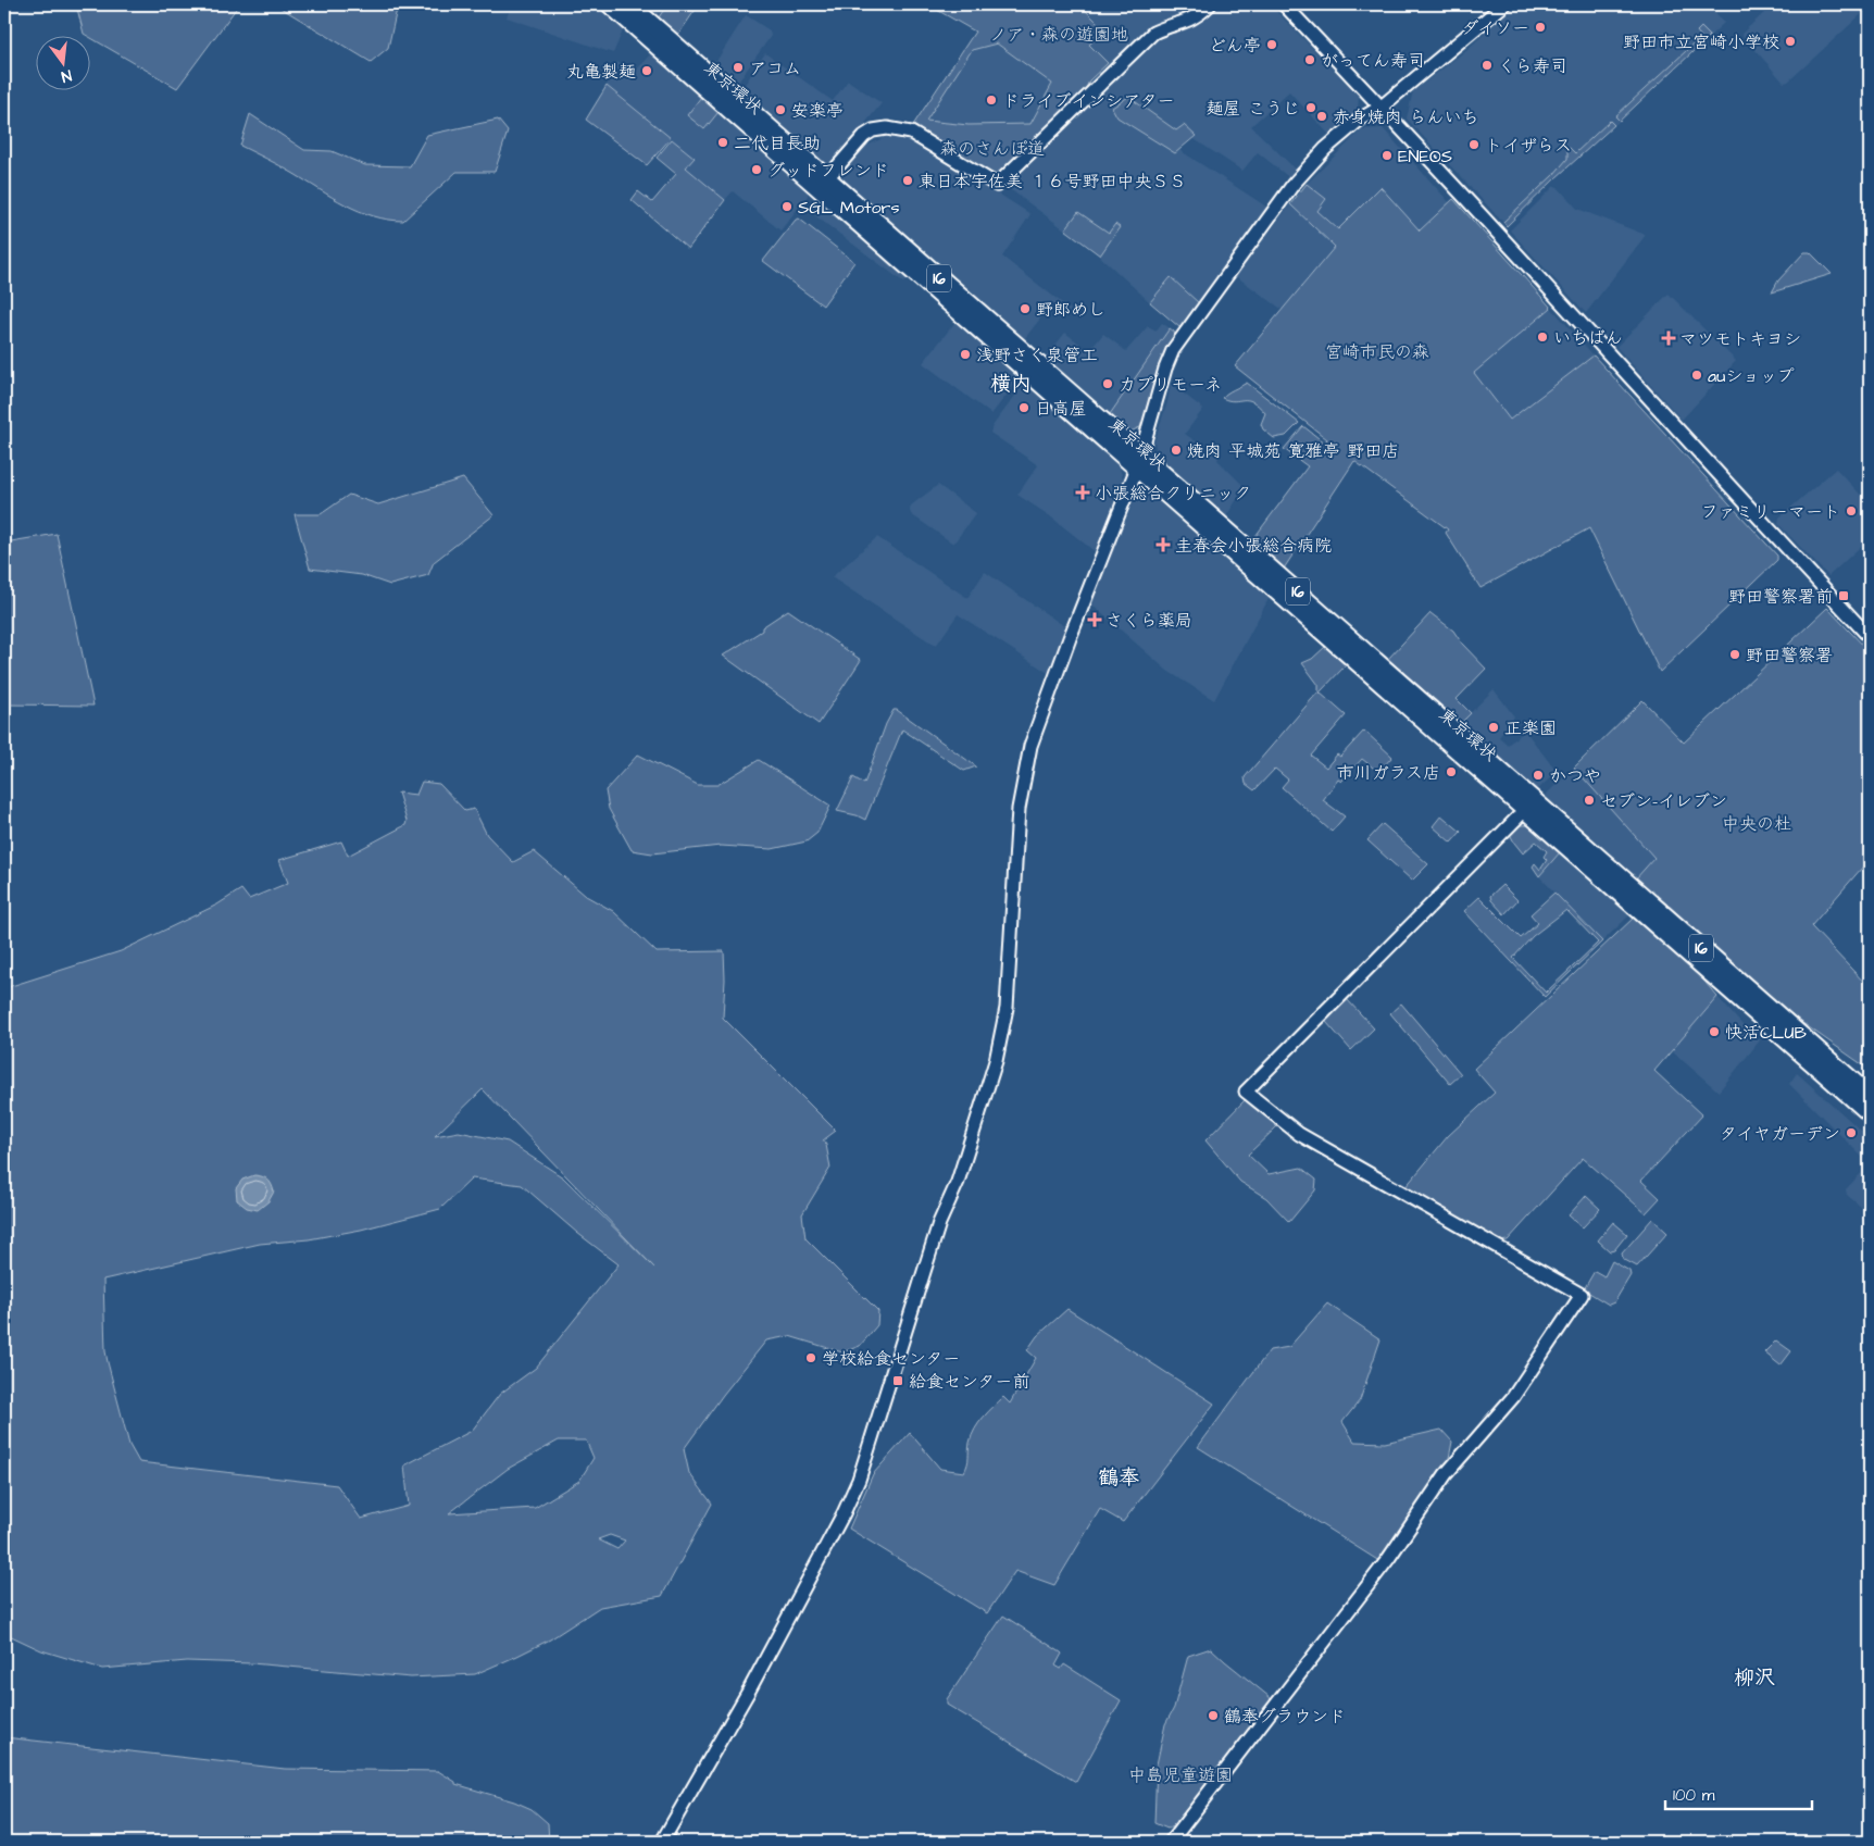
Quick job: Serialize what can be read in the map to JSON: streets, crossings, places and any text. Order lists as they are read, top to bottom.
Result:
{
  "streets": {
    "highway": ["東京環状", "16"]
  },
  "crossings": [
    ["東京環状", "16"]
  ],
  "districts": ["横内", "鶴奉", "柳沢"],
  "parks": [
    "ノア・森の遊園地",
    "森のさんぽ道",
    "宮崎市民の森",
    "中央の杜",
    "中島児童遊園"
  ],
  "places": {
    "other": [
      "ダイソー",
      "野田市立宮崎小学校",
      "どん亭",
      "がってん寿司",
      "くら寿司",
      "アコム",
      "丸亀製麺",
      "ドライブインシアター",
      "麺屋 こうじ",
      "安楽亭",
      "赤身焼肉 らんいち",
      "二代目長助",
      "トイザらス",
      "ENEOS",
      "グッドフレンド",
      "東日本宇佐美 １６号野田中央ＳＳ",
      "SGL Motors",
      "野郎めし",
      "いちばん",
      "浅野さく泉管工",
      "auショップ",
      "カプリモーネ",
      "日高屋",
      "焼肉 平城苑 寛雅亭 野田店",
      "ファミリーマート",
      "野田警察署",
      "正楽園",
      "市川ガラス店",
      "かつや",
      "セブン-イレブン",
      "快活CLUB",
      "タイヤガーデン",
      "学校給食センター",
      "鶴奉グラウンド"
    ],
    "health": [
      "マツモトキヨシ",
      "小張総合クリニック",
      "圭春会小張総合病院",
      "さくら薬局"
    ],
    "transit": ["野田警察署前", "給食センター前"]
  },
  "scale_bar": "100 m",
  "north": "bottom"
}
